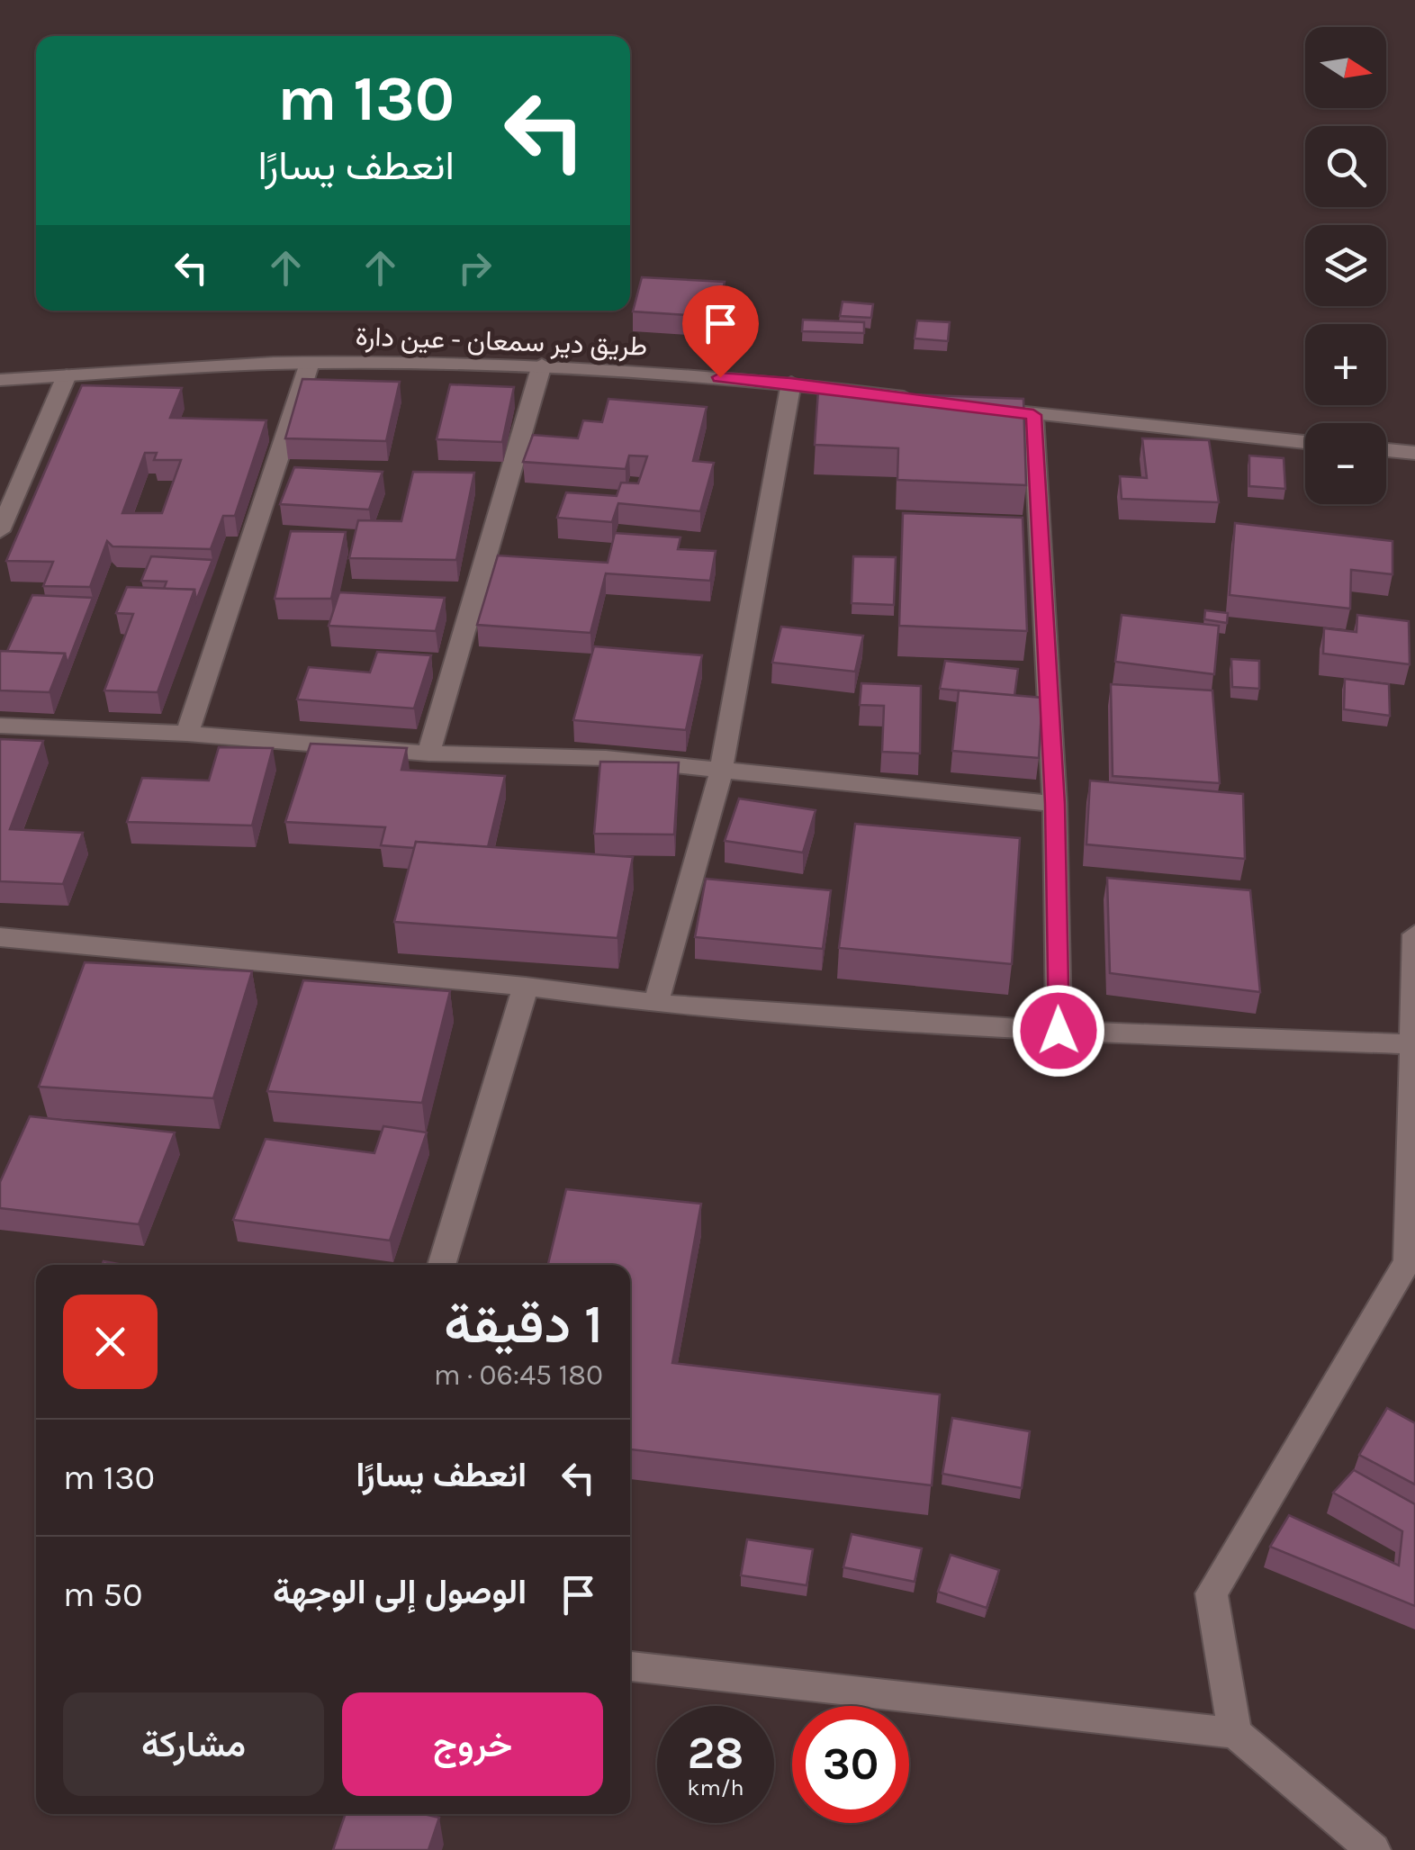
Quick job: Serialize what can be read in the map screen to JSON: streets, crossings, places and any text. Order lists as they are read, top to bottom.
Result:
{
  "streets": {
    "street": ["طريق دير سمعان - عين دارة"]
  },
  "north": "right",
  "page": {
    "map_buttons": ["+", "−"],
    "turn": ["130 m", "انعطف يسارًا"],
    "heading": ["1 دقيقة", "180 m · 06:45"],
    "list": [
      {
        "name": "انعطف يسارًا",
        "value": "130 m"
      },
      {
        "name": "الوصول إلى الوجهة",
        "value": "50 m"
      }
    ],
    "buttons": ["خروج", "مشاركة"],
    "speed": "28 km/h",
    "limit": "30"
  }
}
